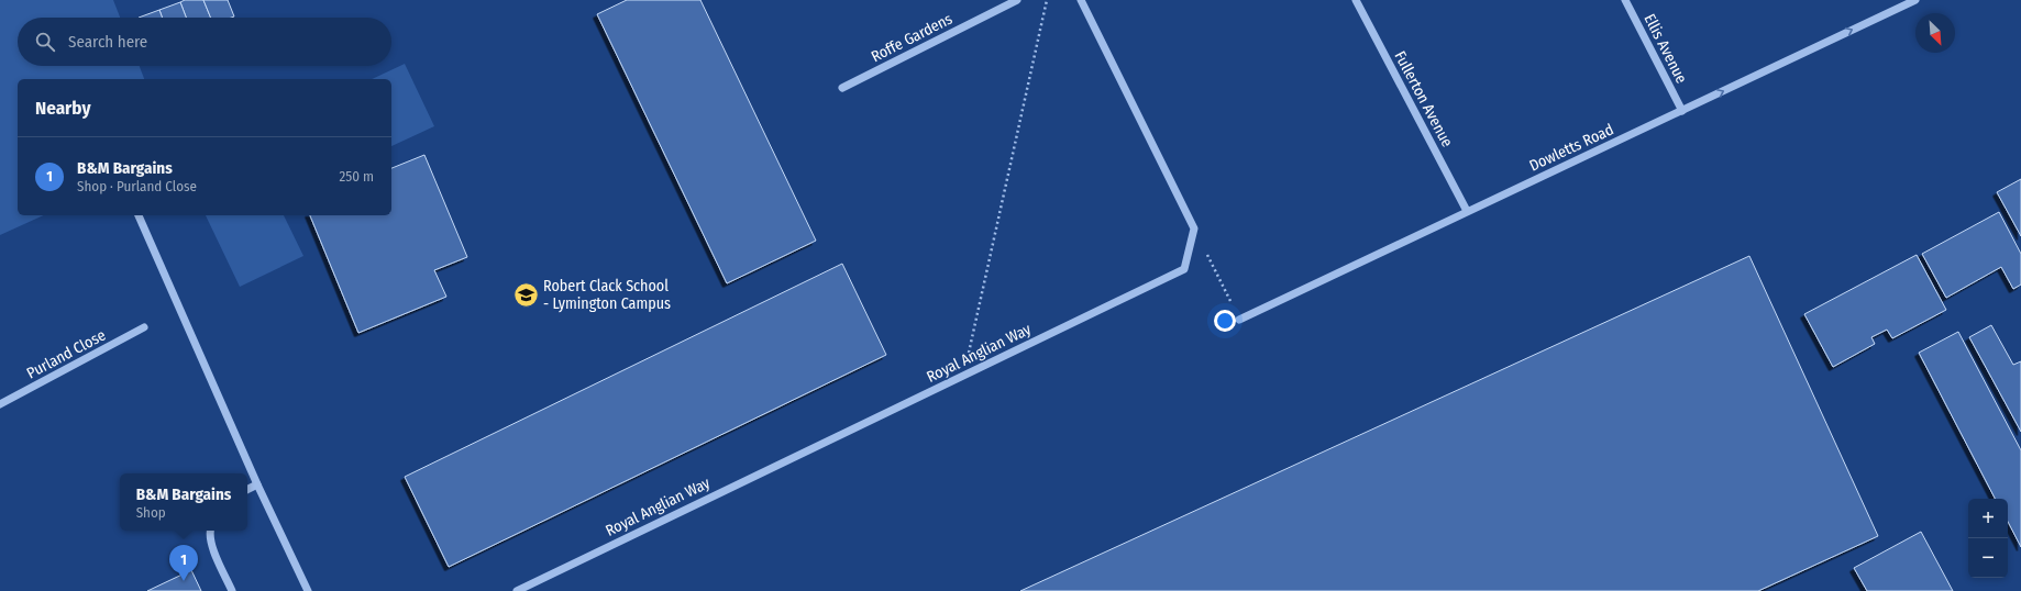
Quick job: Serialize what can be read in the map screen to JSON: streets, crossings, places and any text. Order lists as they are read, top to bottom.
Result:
{
  "streets": {
    "street": [
      "Roffe Gardens",
      "Ellis Avenue",
      "Fullerton Avenue",
      "Dowletts Road",
      "Royal Anglian Way",
      "Purland Close"
    ]
  },
  "crossings": [
    ["Ellis Avenue", "Dowletts Road"],
    ["Fullerton Avenue", "Dowletts Road"]
  ],
  "places": {
    "school or university": ["Robert Clack School - Lymington Campus"]
  },
  "north": "bottom right",
  "page": {
    "search": "Search here",
    "heading": "Nearby",
    "list": [
      {
        "mark": "1",
        "name": "B&M Bargains",
        "note": "Shop · Purland Close",
        "value": "250 m"
      }
    ],
    "popup": ["B&M Bargains", "Shop"],
    "map_buttons": ["+", "−"],
    "pins": "1"
  }
}
